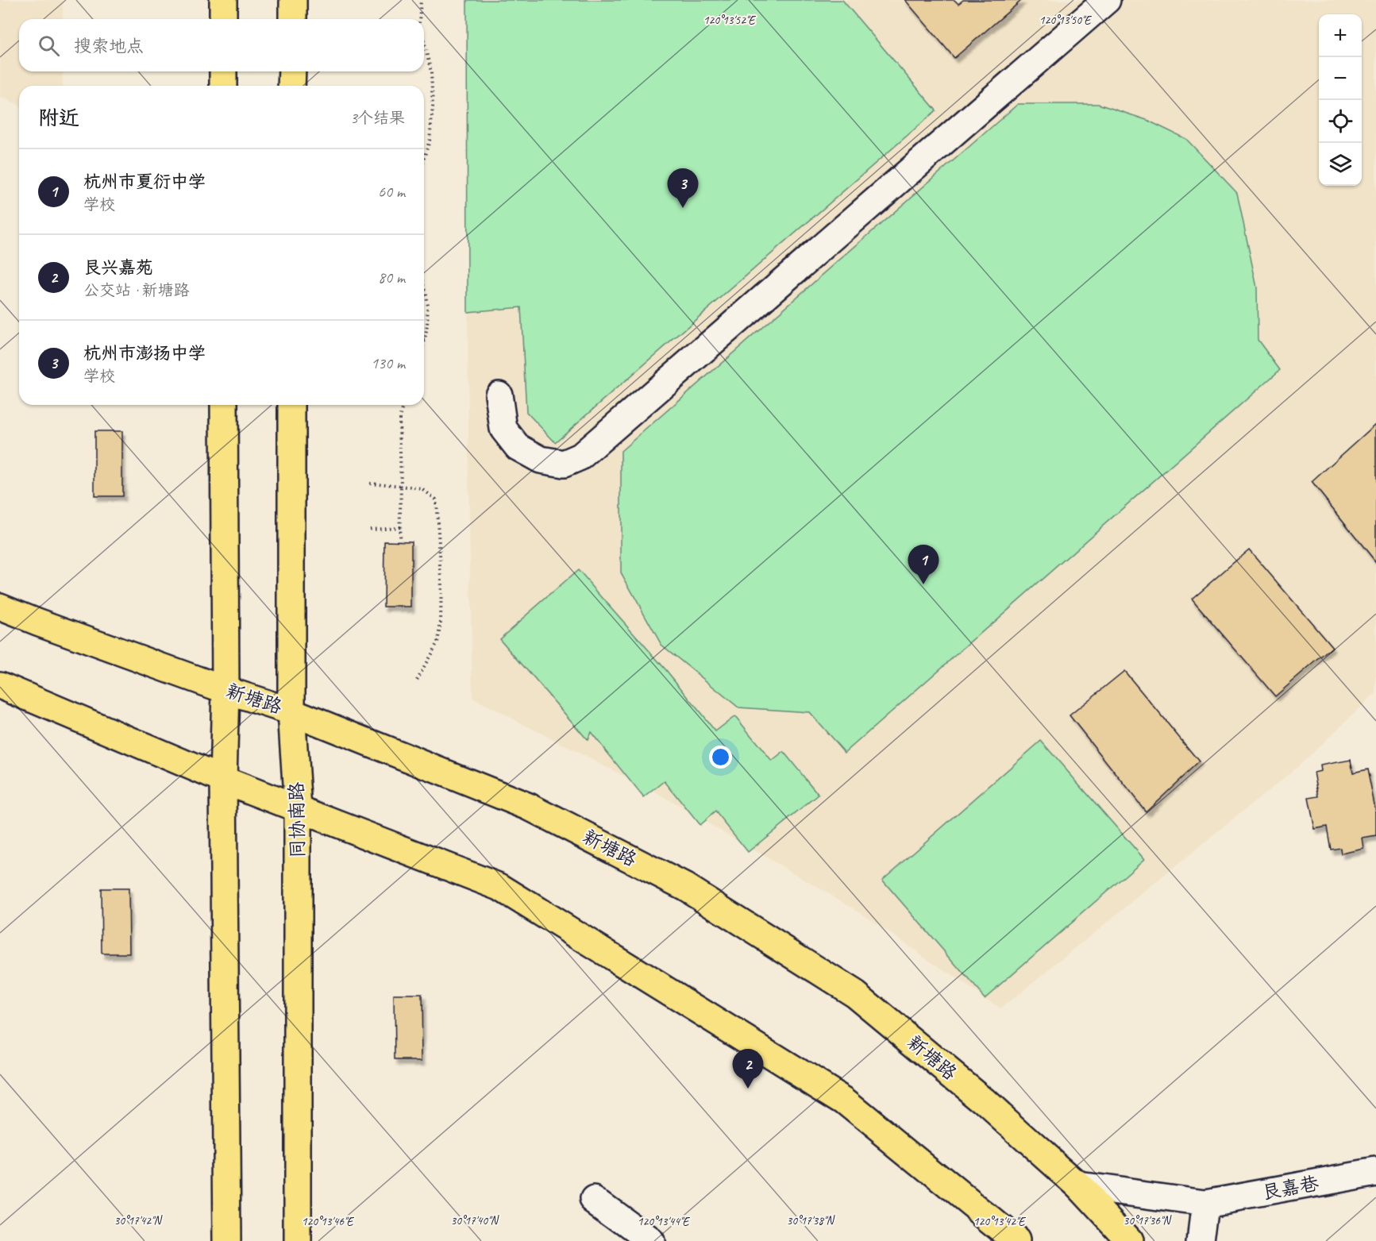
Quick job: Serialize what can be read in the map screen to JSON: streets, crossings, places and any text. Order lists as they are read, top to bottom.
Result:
{
  "streets": {
    "main road": ["新塘路", "同协南路"],
    "street": ["艮嘉巷"]
  },
  "crossings": [
    ["新塘路", "同协南路"],
    ["新塘路", "艮嘉巷"]
  ],
  "page": {
    "map_buttons": ["+", "−"],
    "search": "搜索地点",
    "heading": ["附近", "3个结果"],
    "list": [
      {
        "mark": "1",
        "name": "杭州市夏衍中学",
        "note": "学校",
        "value": "60 m"
      },
      {
        "mark": "2",
        "name": "艮兴嘉苑",
        "note": "公交站 · 新塘路",
        "value": "80 m"
      },
      {
        "mark": "3",
        "name": "杭州市澎扬中学",
        "note": "学校",
        "value": "130 m"
      }
    ],
    "pins": ["3", "1", "2"]
  },
  "coordinates": [
    "120°13'52\"E",
    "120°13'50\"E",
    "30°17'42\"N",
    "30°17'40\"N",
    "30°17'38\"N",
    "30°17'36\"N",
    "120°13'46\"E",
    "120°13'44\"E",
    "120°13'42\"E"
  ]
}
